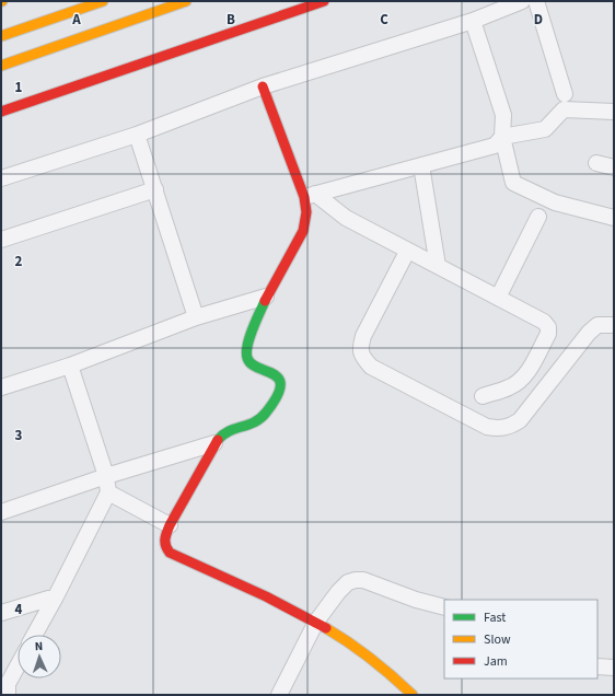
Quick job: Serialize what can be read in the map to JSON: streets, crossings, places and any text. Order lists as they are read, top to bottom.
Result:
{
  "legend": ["Fast", "Slow", "Jam"],
  "north": "top",
  "grid": {
    "columns": [
      "A",
      "B",
      "C",
      "D"
    ],
    "rows": [
      "1",
      "2",
      "3",
      "4"
    ]
  }
}
